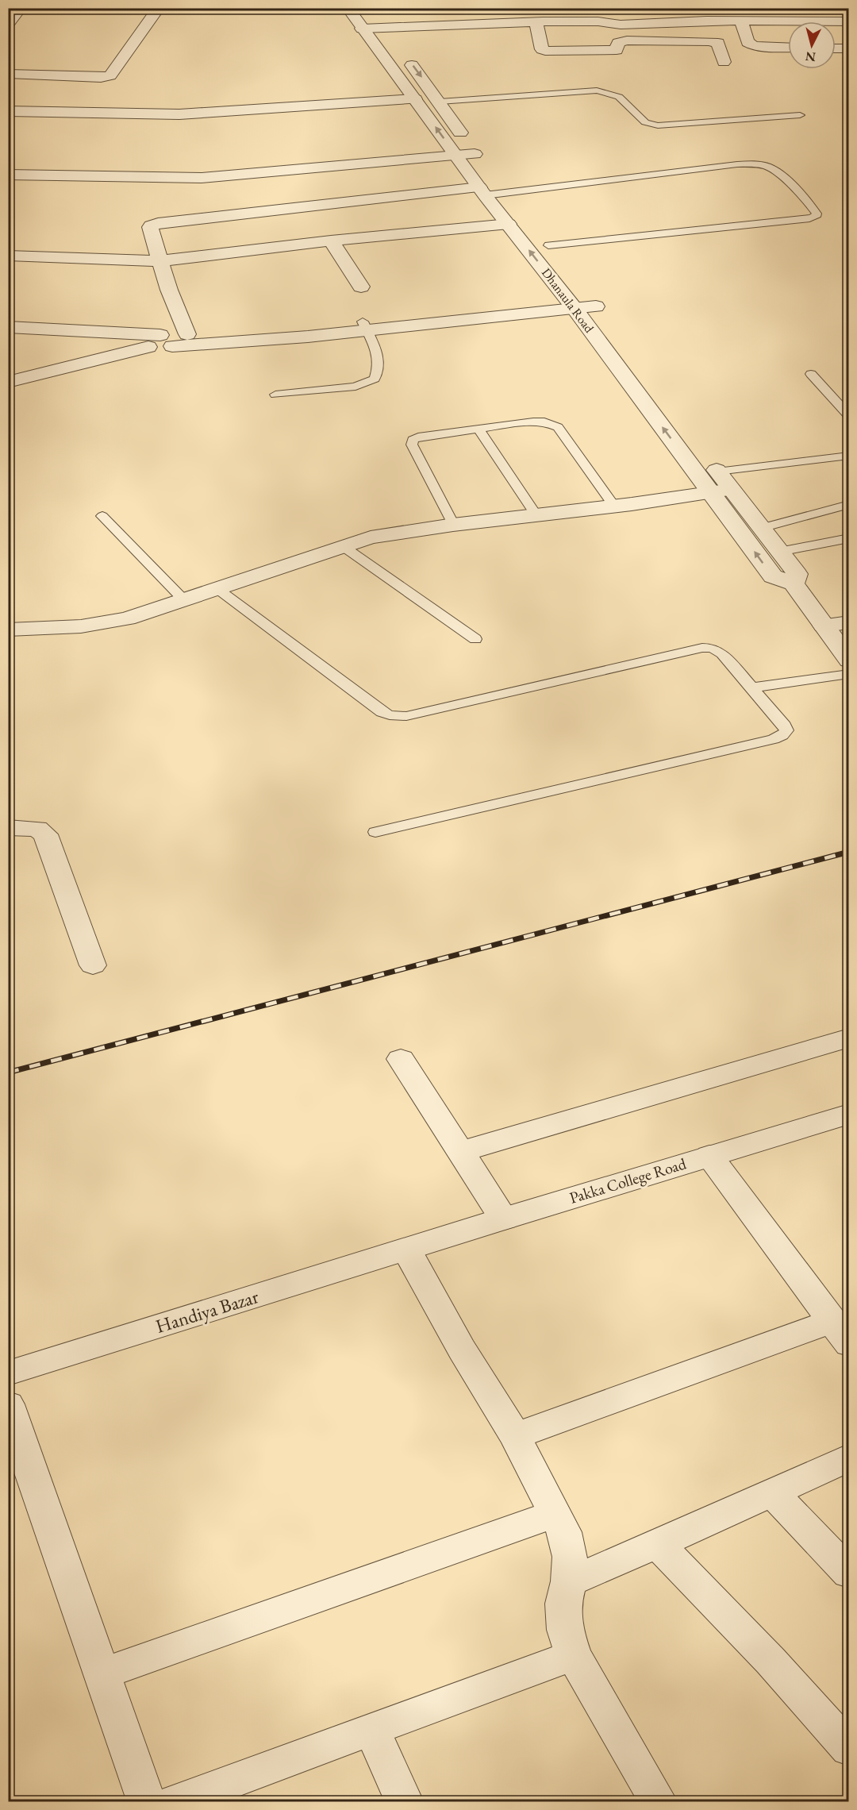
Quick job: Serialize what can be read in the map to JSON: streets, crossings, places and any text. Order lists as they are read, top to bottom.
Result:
{
  "streets": {
    "street": ["Dhanaula Road", "Pakka College Road", "Handiya Bazar"]
  },
  "crossings": [
    ["Pakka College Road", "Handiya Bazar"]
  ],
  "north": "bottom"
}
